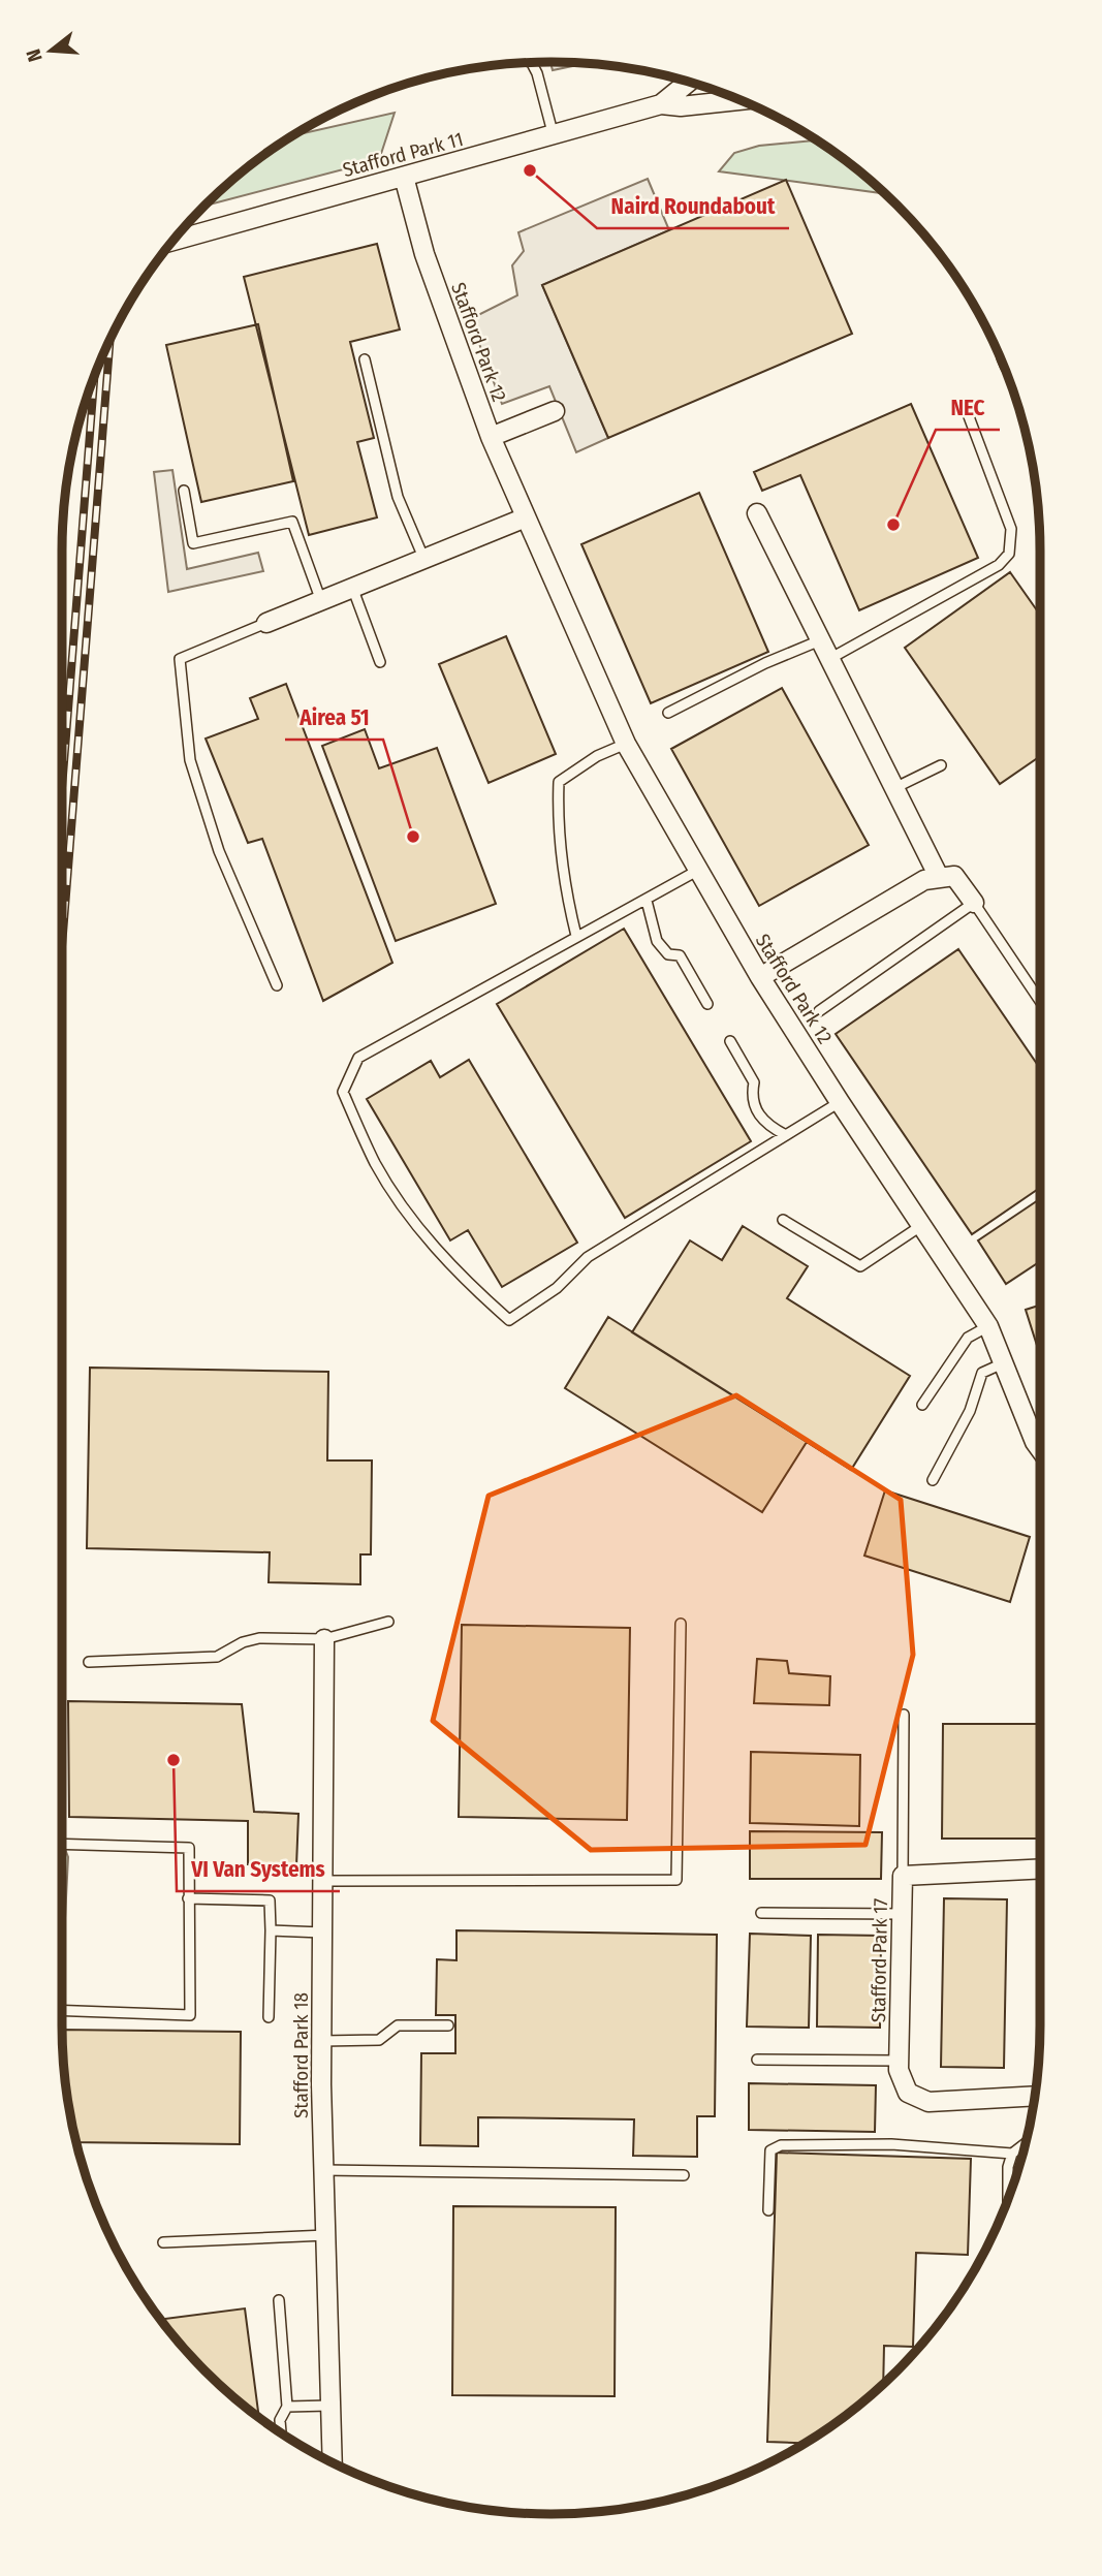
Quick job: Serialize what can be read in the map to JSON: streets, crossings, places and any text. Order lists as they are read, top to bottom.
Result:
{
  "streets": {
    "street": [
      "Stafford Park 11",
      "Stafford Park 12",
      "Stafford Park 17",
      "Stafford Park 18"
    ]
  },
  "crossings": [
    ["Stafford Park 11", "Stafford Park 12"]
  ],
  "places": [
    "Naird Roundabout",
    "NEC",
    "Airea 51",
    "VI Van Systems"
  ],
  "north": "left"
}
